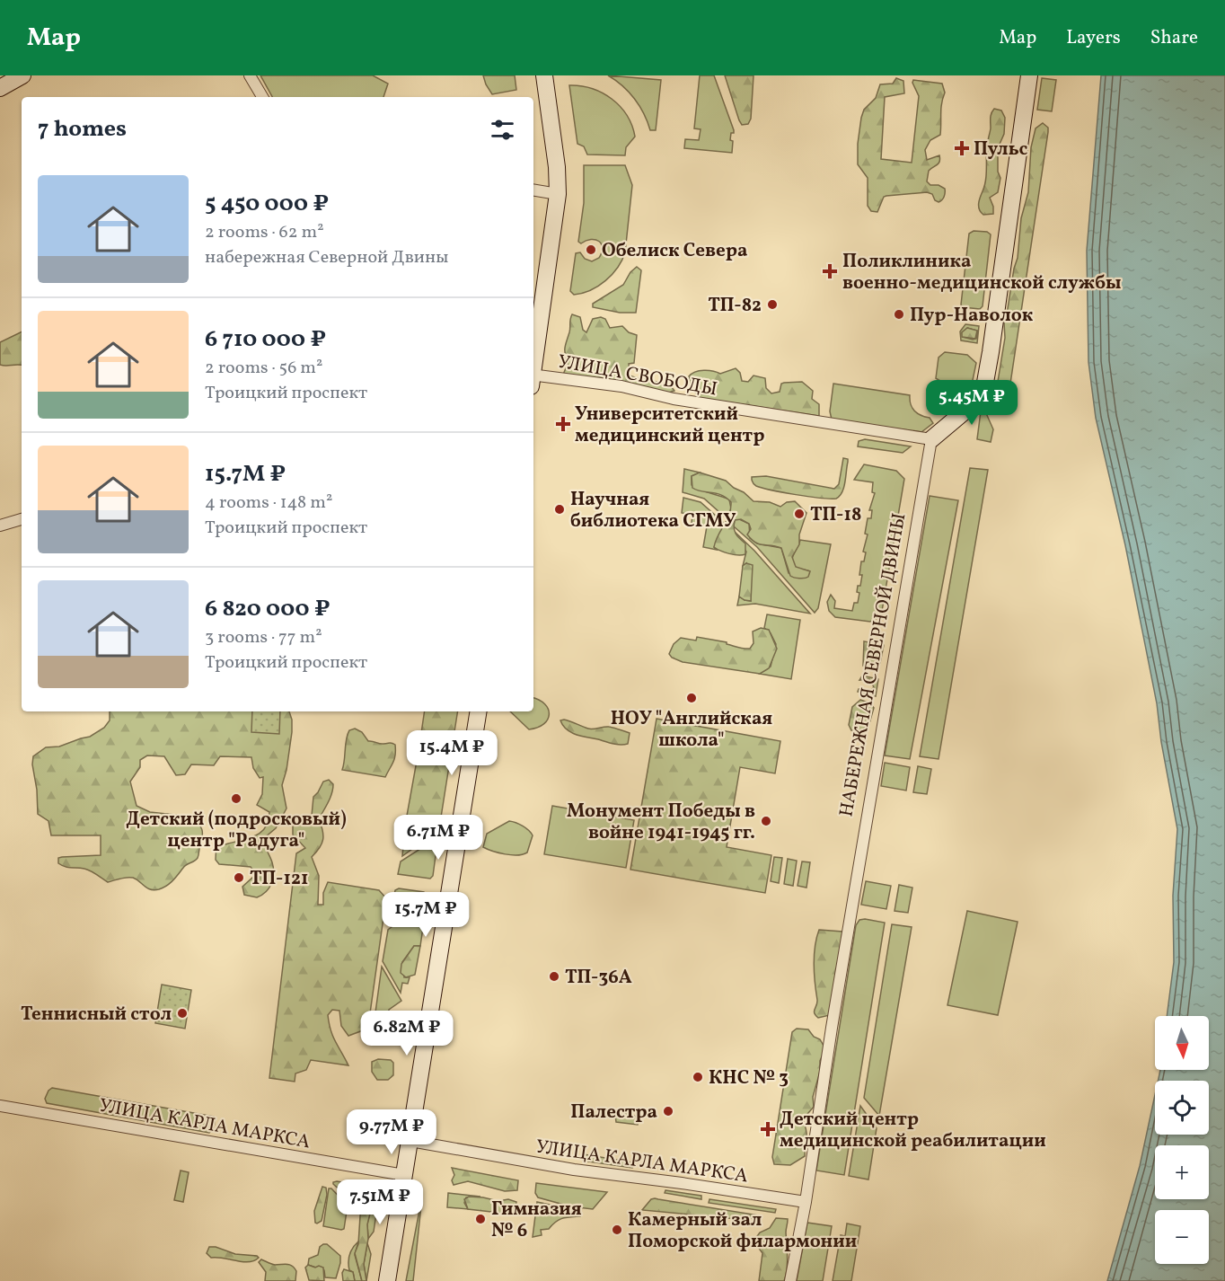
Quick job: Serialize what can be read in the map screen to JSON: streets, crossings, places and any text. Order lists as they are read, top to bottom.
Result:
{
  "streets": {
    "street": ["УЛИЦА СВОБОДЫ", "НАБЕРЕЖНАЯ СЕВЕРНОЙ ДВИНЫ", "УЛИЦА КАРЛА МАРКСА"]
  },
  "crossings": [
    ["УЛИЦА СВОБОДЫ", "НАБЕРЕЖНАЯ СЕВЕРНОЙ ДВИНЫ"],
    ["НАБЕРЕЖНАЯ СЕВЕРНОЙ ДВИНЫ", "УЛИЦА КАРЛА МАРКСА"]
  ],
  "places": {
    "health": [
      "Пульс",
      "Поликлиника военно-медицинской службы",
      "Университетский медицинский центр",
      "Детский центр медицинской реабилитации"
    ],
    "other": [
      "Обелиск Севера",
      "ТП-82",
      "Пур-Наволок",
      "Научная библиотека СГМУ",
      "ТП-18",
      "НОУ \"Английская школа\"",
      "Детский (подросковый) центр \"Радуга\"",
      "Монумент Победы в войне 1941-1945 гг.",
      "ТП-121",
      "ТП-36А",
      "Теннисный стол",
      "КНС № 3",
      "Палестра",
      "Гимназия № 6",
      "Камерный зал Поморской филармонии"
    ]
  },
  "north": "bottom",
  "page": {
    "header": "Map",
    "nav": ["Map", "Layers", "Share"],
    "heading": "7 homes",
    "list": [
      {
        "name": "5 450 000 ₽",
        "note": "2 rooms · 62 m² · набережная Северной Двины"
      },
      {
        "name": "6 710 000 ₽",
        "note": "2 rooms · 56 m² · Троицкий проспект"
      },
      {
        "name": "15.7M ₽",
        "note": "4 rooms · 148 m² · Троицкий проспект"
      },
      {
        "name": "6 820 000 ₽",
        "note": "3 rooms · 77 m² · Троицкий проспект"
      }
    ],
    "price": [
      "5.45M ₽",
      "15.4M ₽",
      "6.71M ₽",
      "15.7M ₽",
      "6.82M ₽",
      "9.77M ₽",
      "7.51M ₽"
    ],
    "map_buttons": ["+", "−"]
  }
}
